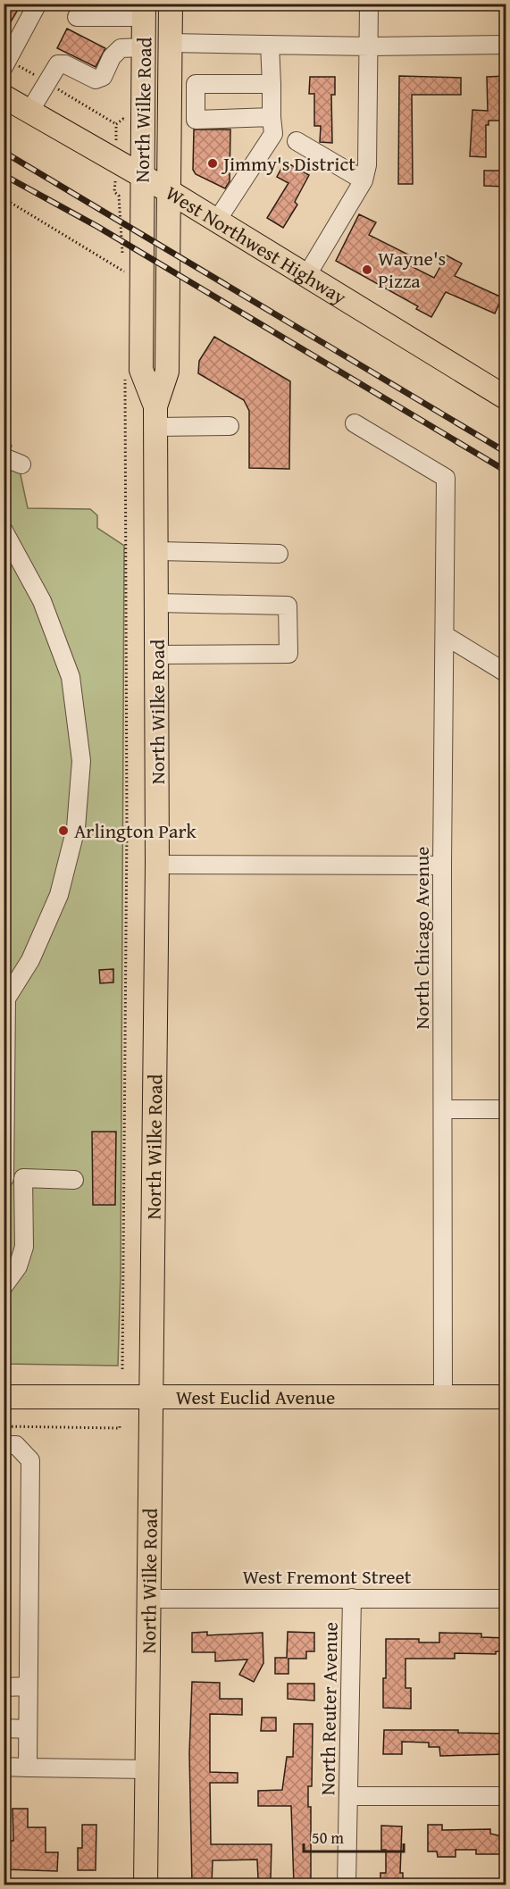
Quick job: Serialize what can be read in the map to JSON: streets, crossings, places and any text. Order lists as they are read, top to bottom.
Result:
{
  "streets": {
    "main road": ["North Wilke Road", "West Northwest Highway", "West Euclid Avenue"],
    "street": ["North Chicago Avenue", "West Fremont Street", "North Reuter Avenue"]
  },
  "crossings": [
    ["North Wilke Road", "West Northwest Highway"],
    ["North Wilke Road", "West Euclid Avenue"],
    ["North Wilke Road", "West Fremont Street"],
    ["North Chicago Avenue", "West Euclid Avenue"],
    ["West Fremont Street", "North Reuter Avenue"]
  ],
  "places": ["Jimmy's District", "Wayne's Pizza", "Arlington Park"],
  "scale_bar": "50 m"
}
